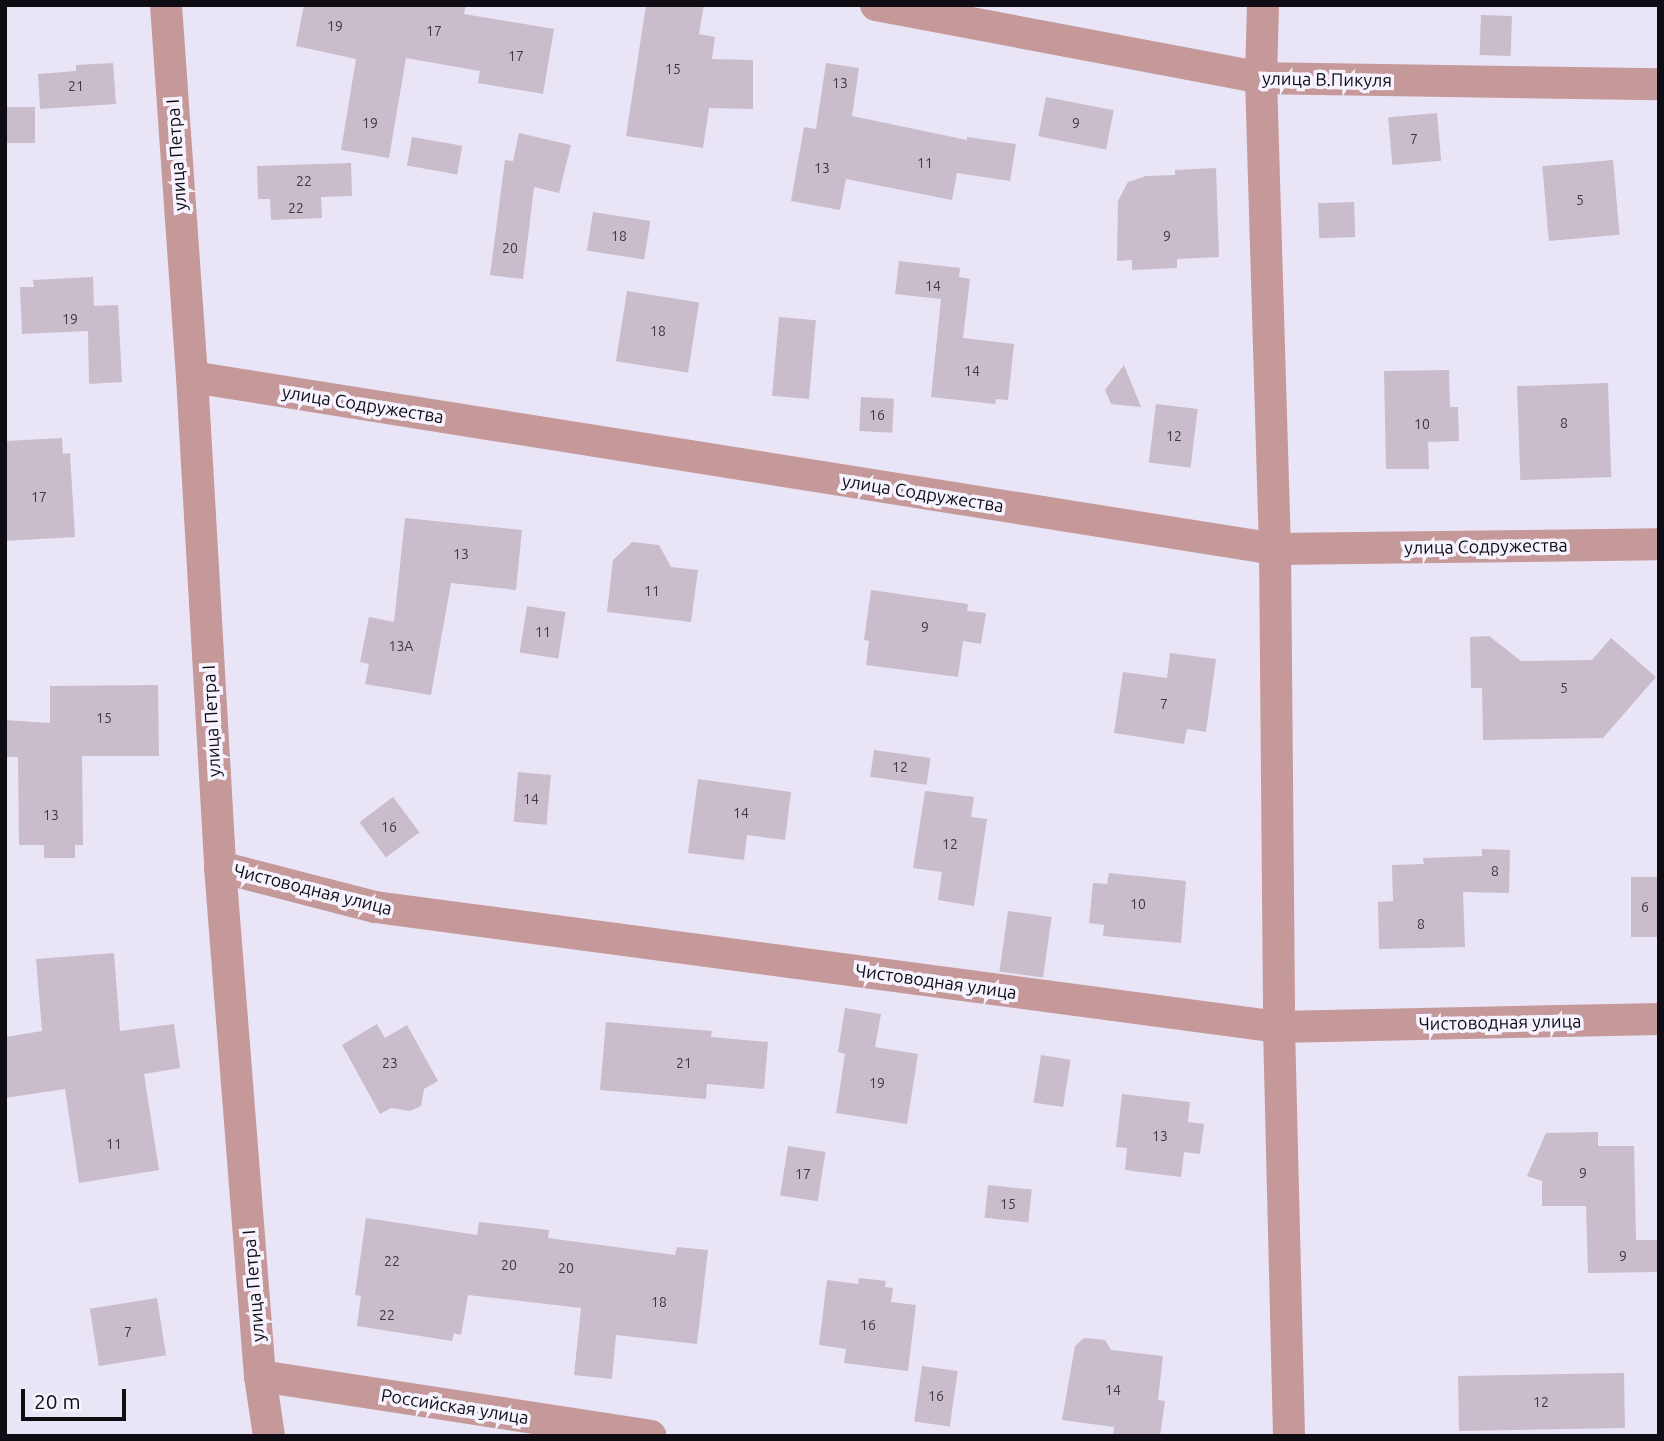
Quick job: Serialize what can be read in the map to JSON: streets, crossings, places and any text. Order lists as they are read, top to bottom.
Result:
{
  "streets": {
    "street": [
      "улица В.Пикуля",
      "улица Петра I",
      "улица Содружества",
      "Чистоводная улица",
      "Российская улица"
    ]
  },
  "crossings": [
    ["улица Петра I", "улица Содружества"],
    ["улица Петра I", "Чистоводная улица"],
    ["улица Петра I", "Российская улица"]
  ],
  "house_numbers": [
    "19",
    "17",
    "17",
    "15",
    "13",
    "21",
    "19",
    "9",
    "7",
    "11",
    "13",
    "22",
    "5",
    "22",
    "18",
    "9",
    "20",
    "14",
    "19",
    "18",
    "14",
    "16",
    "8",
    "10",
    "12",
    "17",
    "13",
    "11",
    "9",
    "11",
    "13А",
    "5",
    "7",
    "15",
    "12",
    "14",
    "14",
    "13",
    "16",
    "12",
    "8",
    "10",
    "6",
    "8",
    "23",
    "21",
    "19",
    "13",
    "11",
    "9",
    "17",
    "15",
    "9",
    "22",
    "20",
    "20",
    "18",
    "22",
    "16",
    "7",
    "14",
    "16",
    "12"
  ],
  "scale_bar": "20 m"
}
